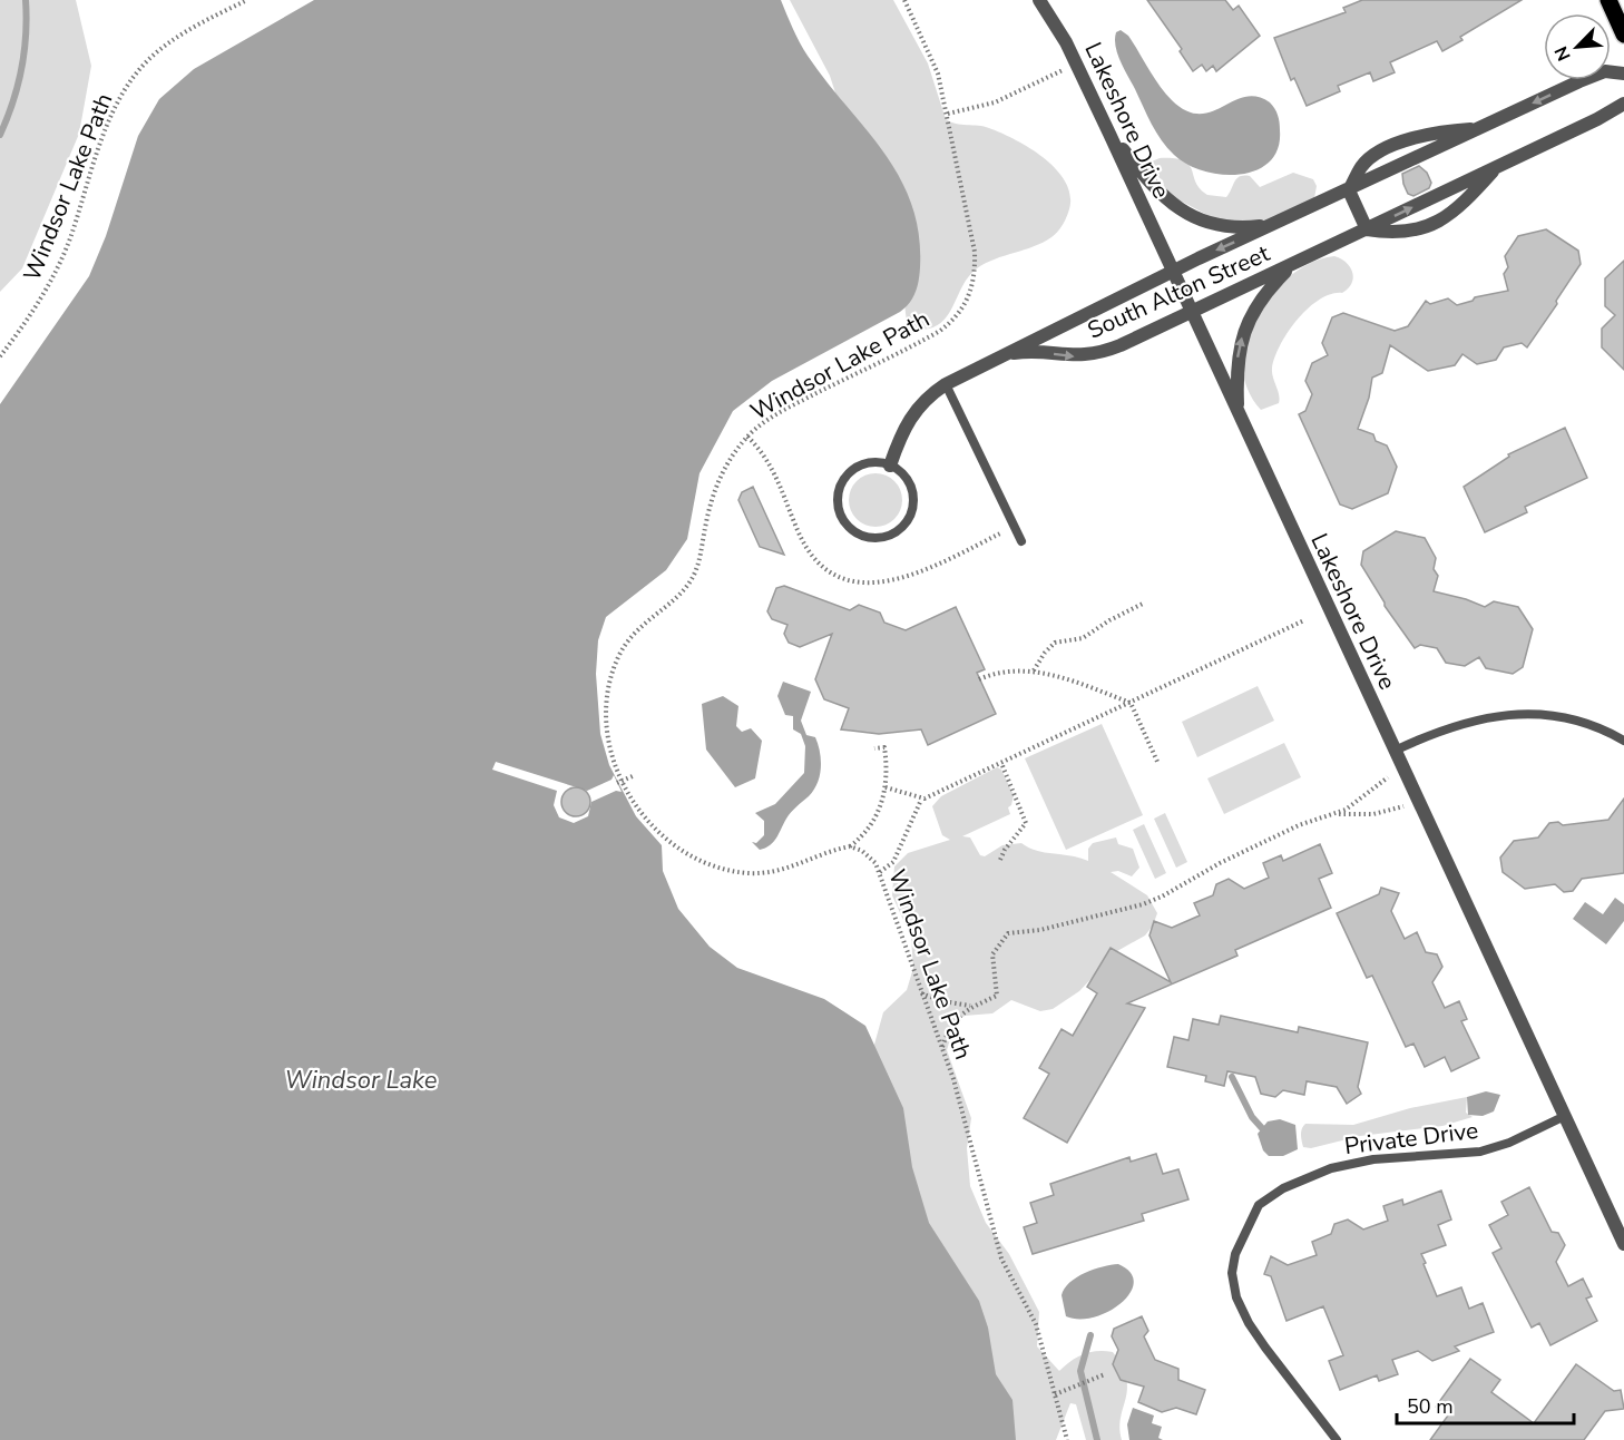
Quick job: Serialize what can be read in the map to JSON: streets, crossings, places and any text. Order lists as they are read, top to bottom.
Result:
{
  "streets": {
    "street": ["Lakeshore Drive", "South Alton Street"],
    "lane": ["Private Drive"],
    "path": ["Windsor Lake Path"]
  },
  "crossings": [
    ["Lakeshore Drive", "South Alton Street"],
    ["Lakeshore Drive", "Private Drive"]
  ],
  "water": ["Windsor Lake"],
  "scale_bar": "50 m",
  "north": "bottom left"
}
